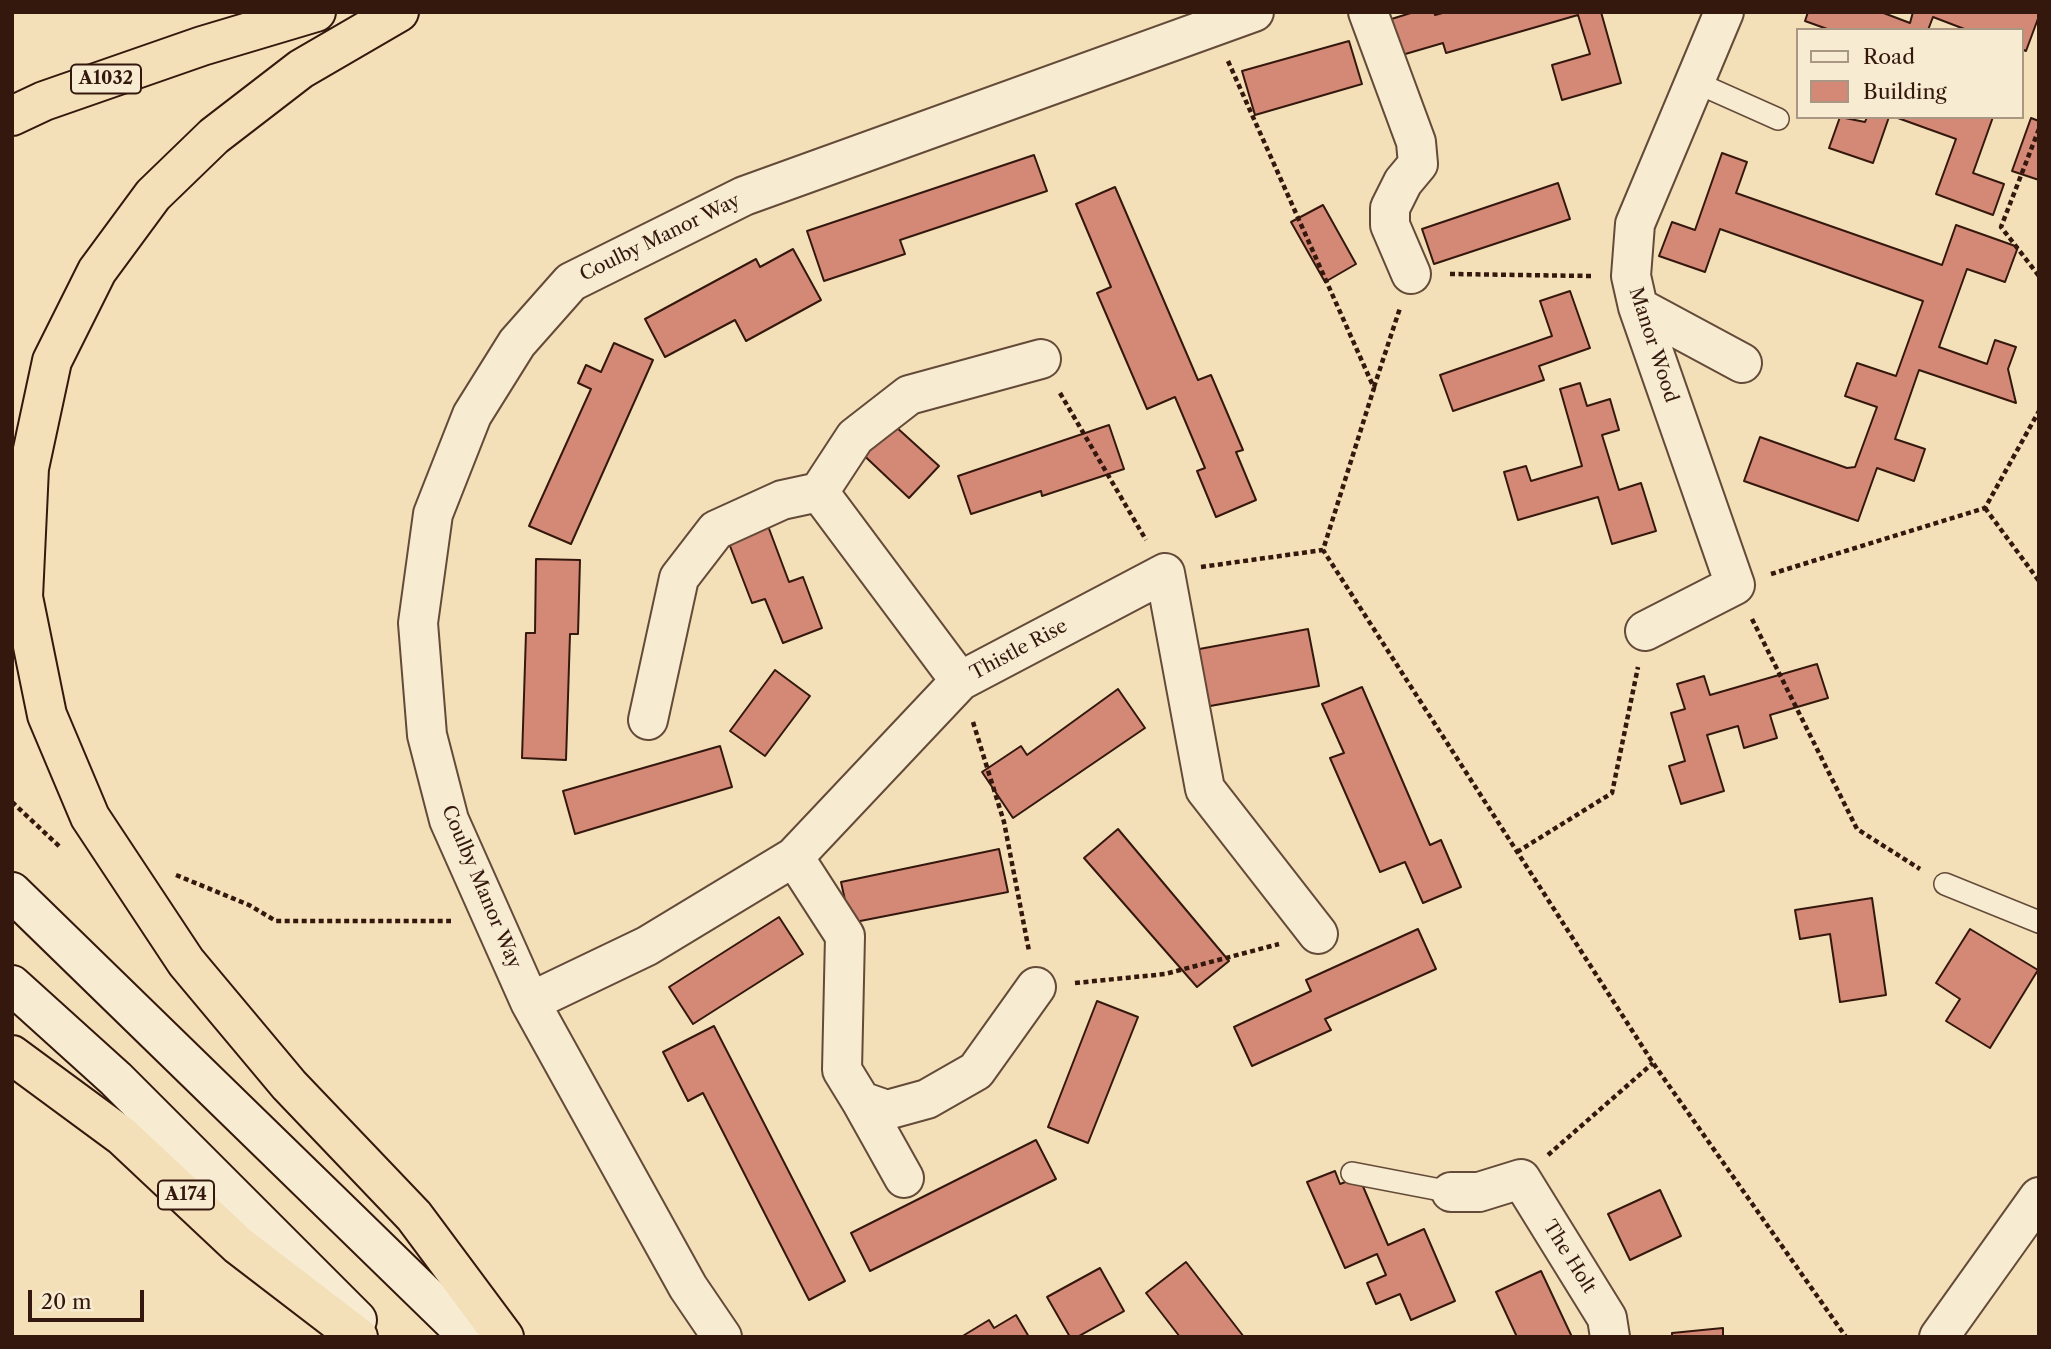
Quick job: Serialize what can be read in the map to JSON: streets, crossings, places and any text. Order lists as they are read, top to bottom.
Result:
{
  "streets": {
    "highway": ["A1032", "A174"],
    "street": [
      "Coulby Manor Way",
      "Manor Wood",
      "Thistle Rise",
      "The Holt"
    ]
  },
  "crossings": [
    ["Coulby Manor Way", "Thistle Rise"]
  ],
  "legend": ["Road", "Building"],
  "scale_bar": "20 m"
}
